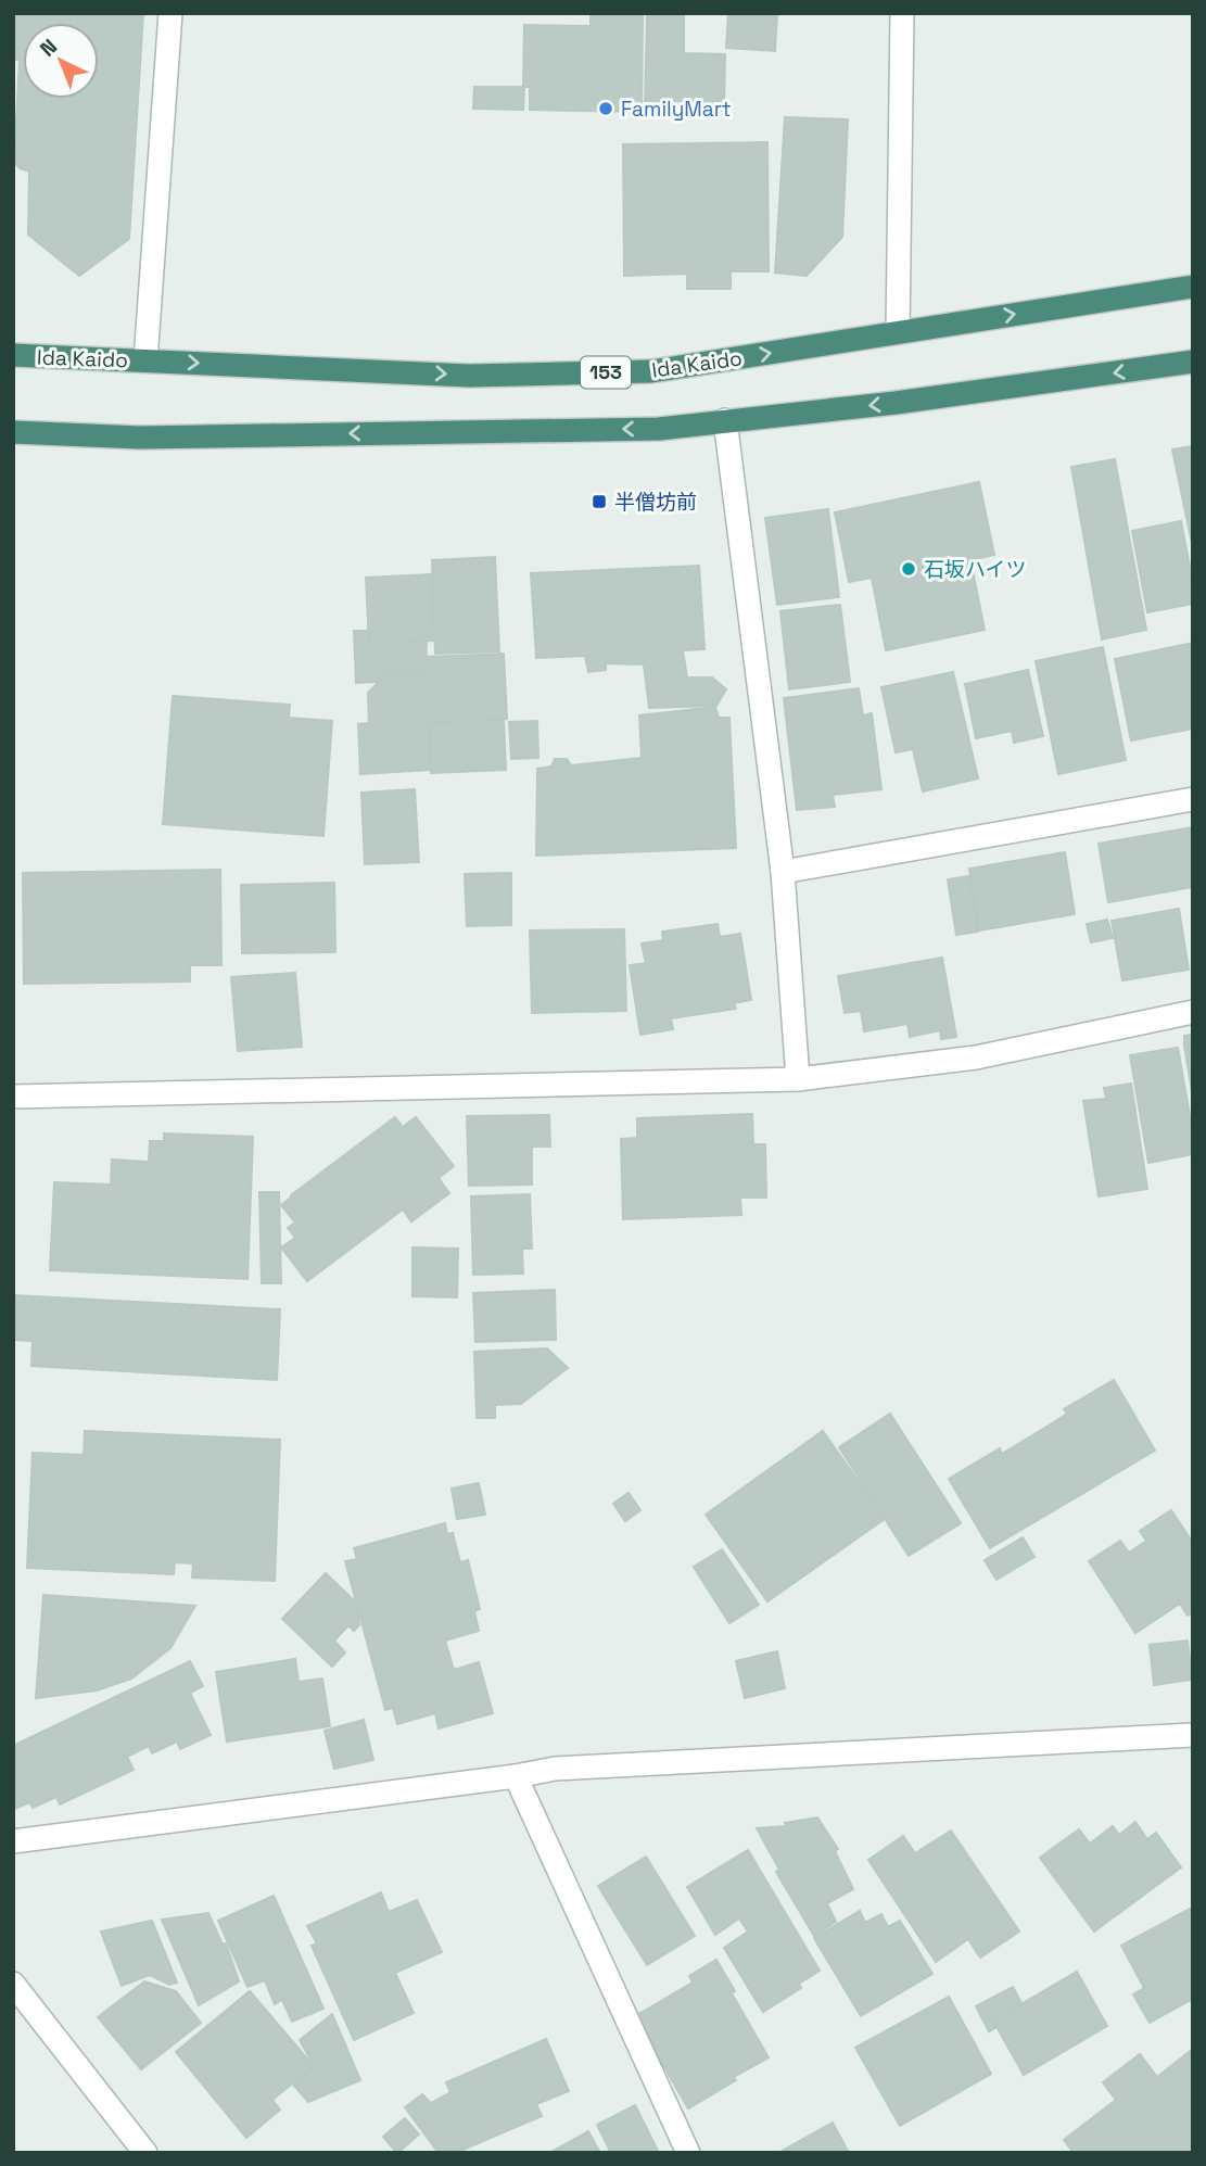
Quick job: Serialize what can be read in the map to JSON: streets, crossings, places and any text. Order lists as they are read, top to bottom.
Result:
{
  "streets": {
    "highway": ["Ida Kaido", "153"]
  },
  "places": {
    "other": ["FamilyMart", "石坂ハイツ"],
    "transit": ["半僧坊前"]
  },
  "north": "top left"
}
